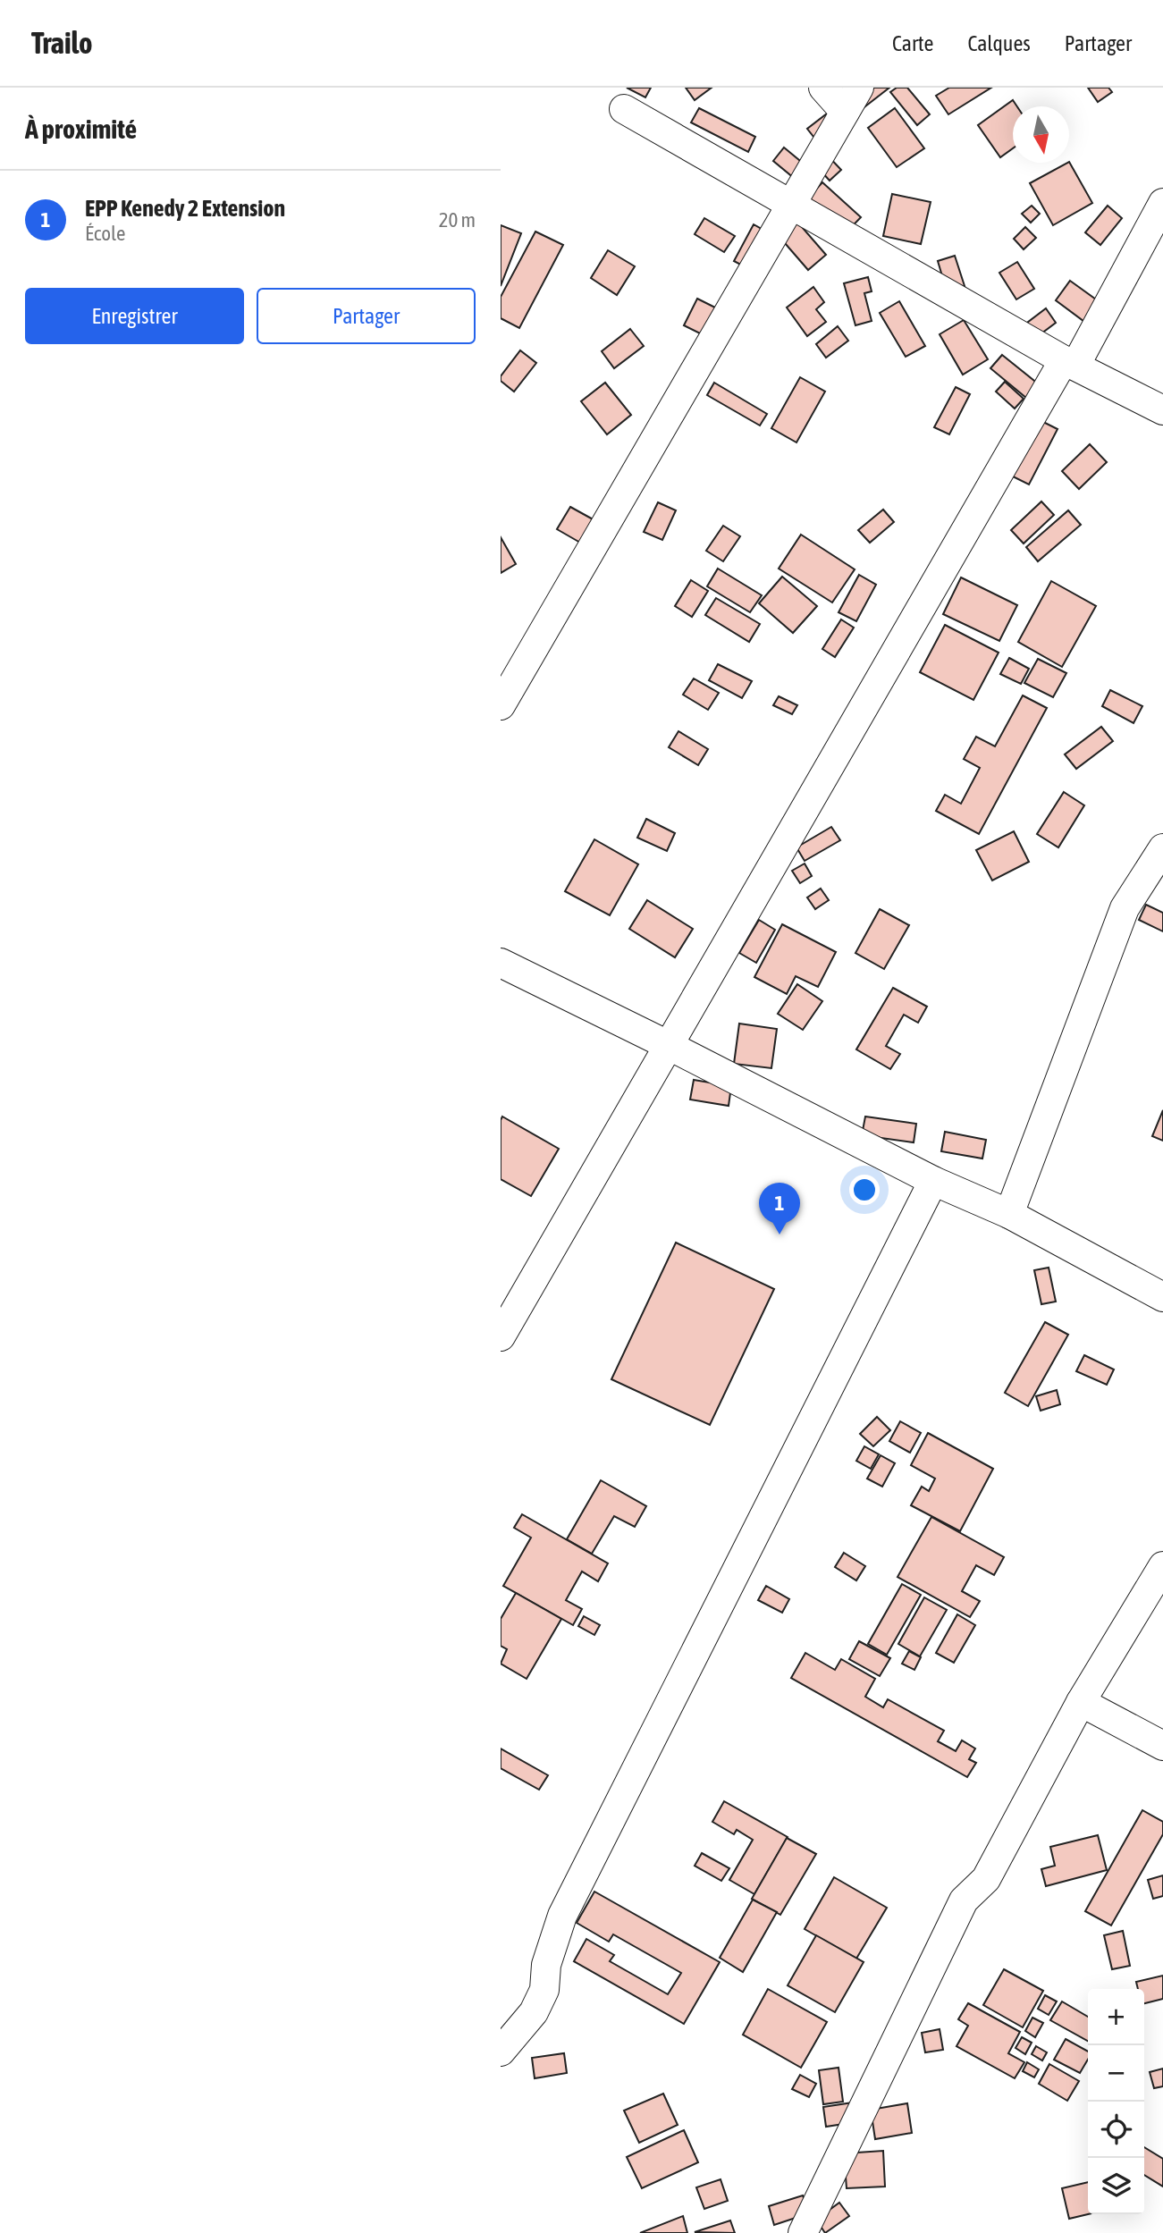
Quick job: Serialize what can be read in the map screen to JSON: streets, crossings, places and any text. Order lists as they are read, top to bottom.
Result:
{
  "north": "bottom",
  "page": {
    "header": "Trailo",
    "nav": ["Carte", "Calques", "Partager"],
    "heading": "À proximité",
    "list": [
      {
        "mark": "1",
        "name": "EPP Kenedy 2 Extension",
        "note": "École",
        "value": "20 m"
      }
    ],
    "buttons": ["Enregistrer", "Partager"],
    "pins": "1",
    "map_buttons": ["+", "−"]
  }
}
